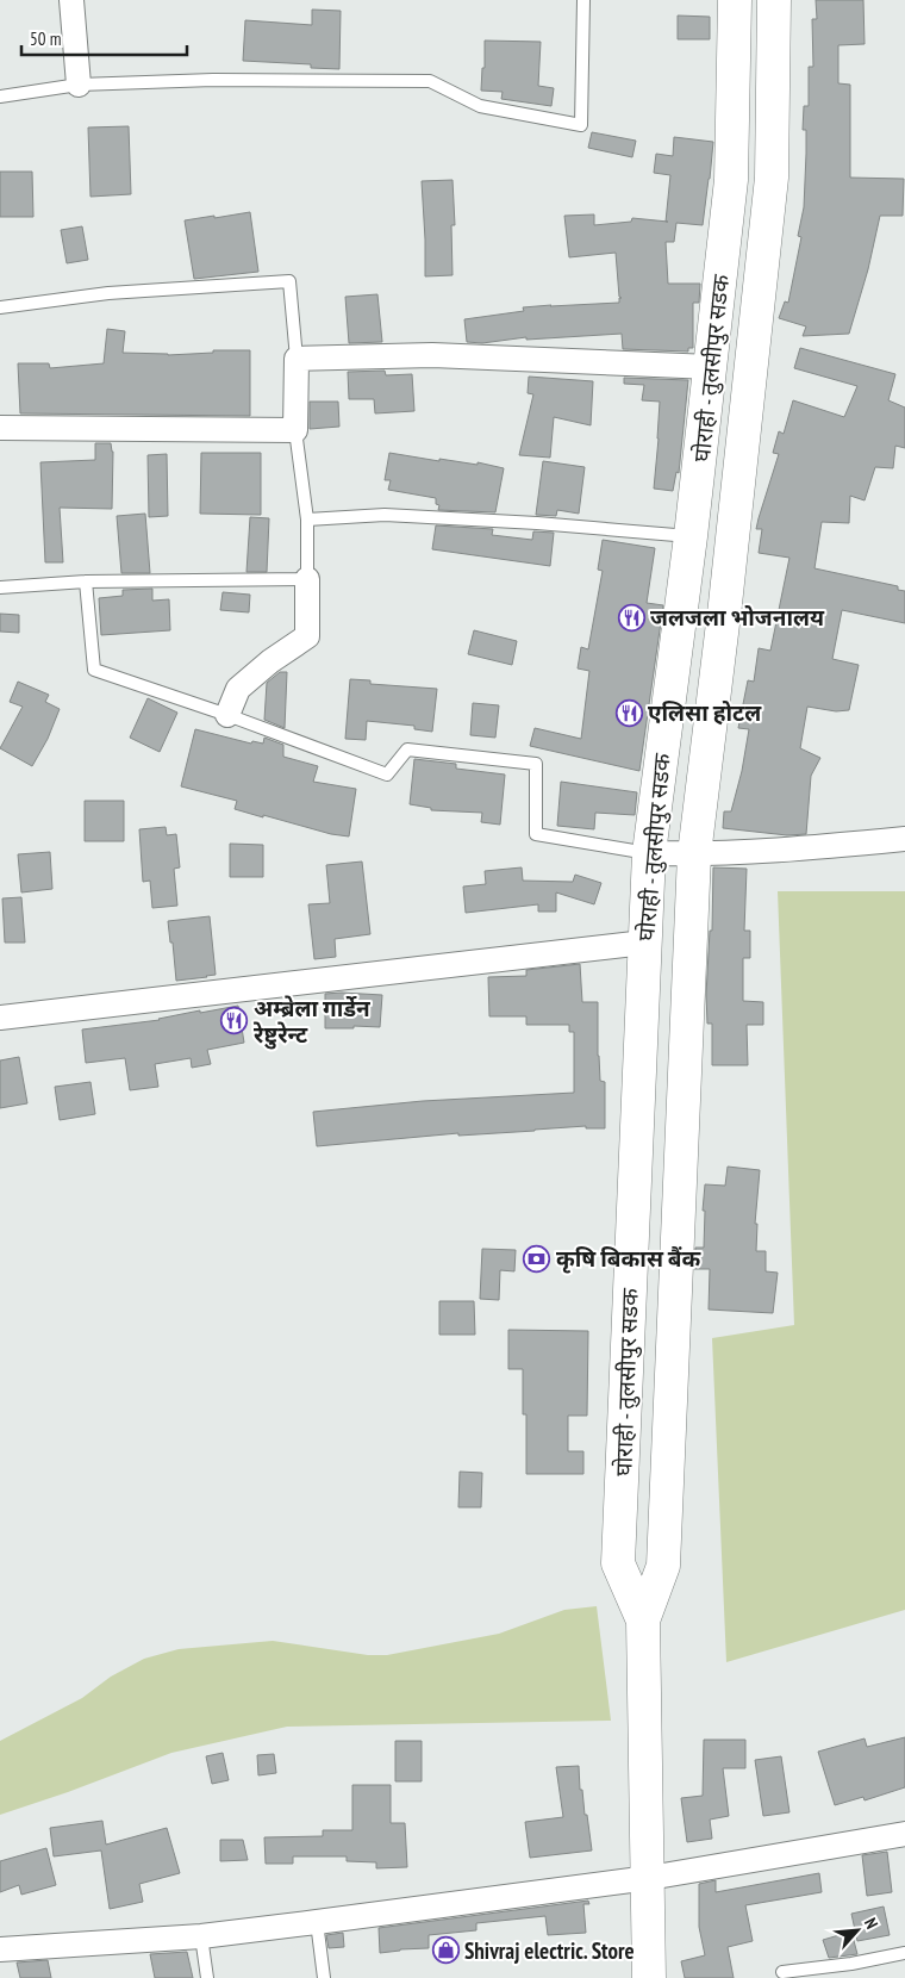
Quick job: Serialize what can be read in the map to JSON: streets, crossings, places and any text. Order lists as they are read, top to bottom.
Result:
{
  "streets": {
    "main road": ["घोराही - तुलसीपुर सडक"]
  },
  "places": {
    "restaurant": ["जलजला भोजनालय", "एलिसा होटल", "अम्ब्रेला गार्डेन रेष्टुरेन्ट"],
    "bank": ["कृषि बिकास बैंक"],
    "shop": ["Shivraj electric. Store"]
  },
  "scale_bar": "50 m",
  "north": "top right"
}
